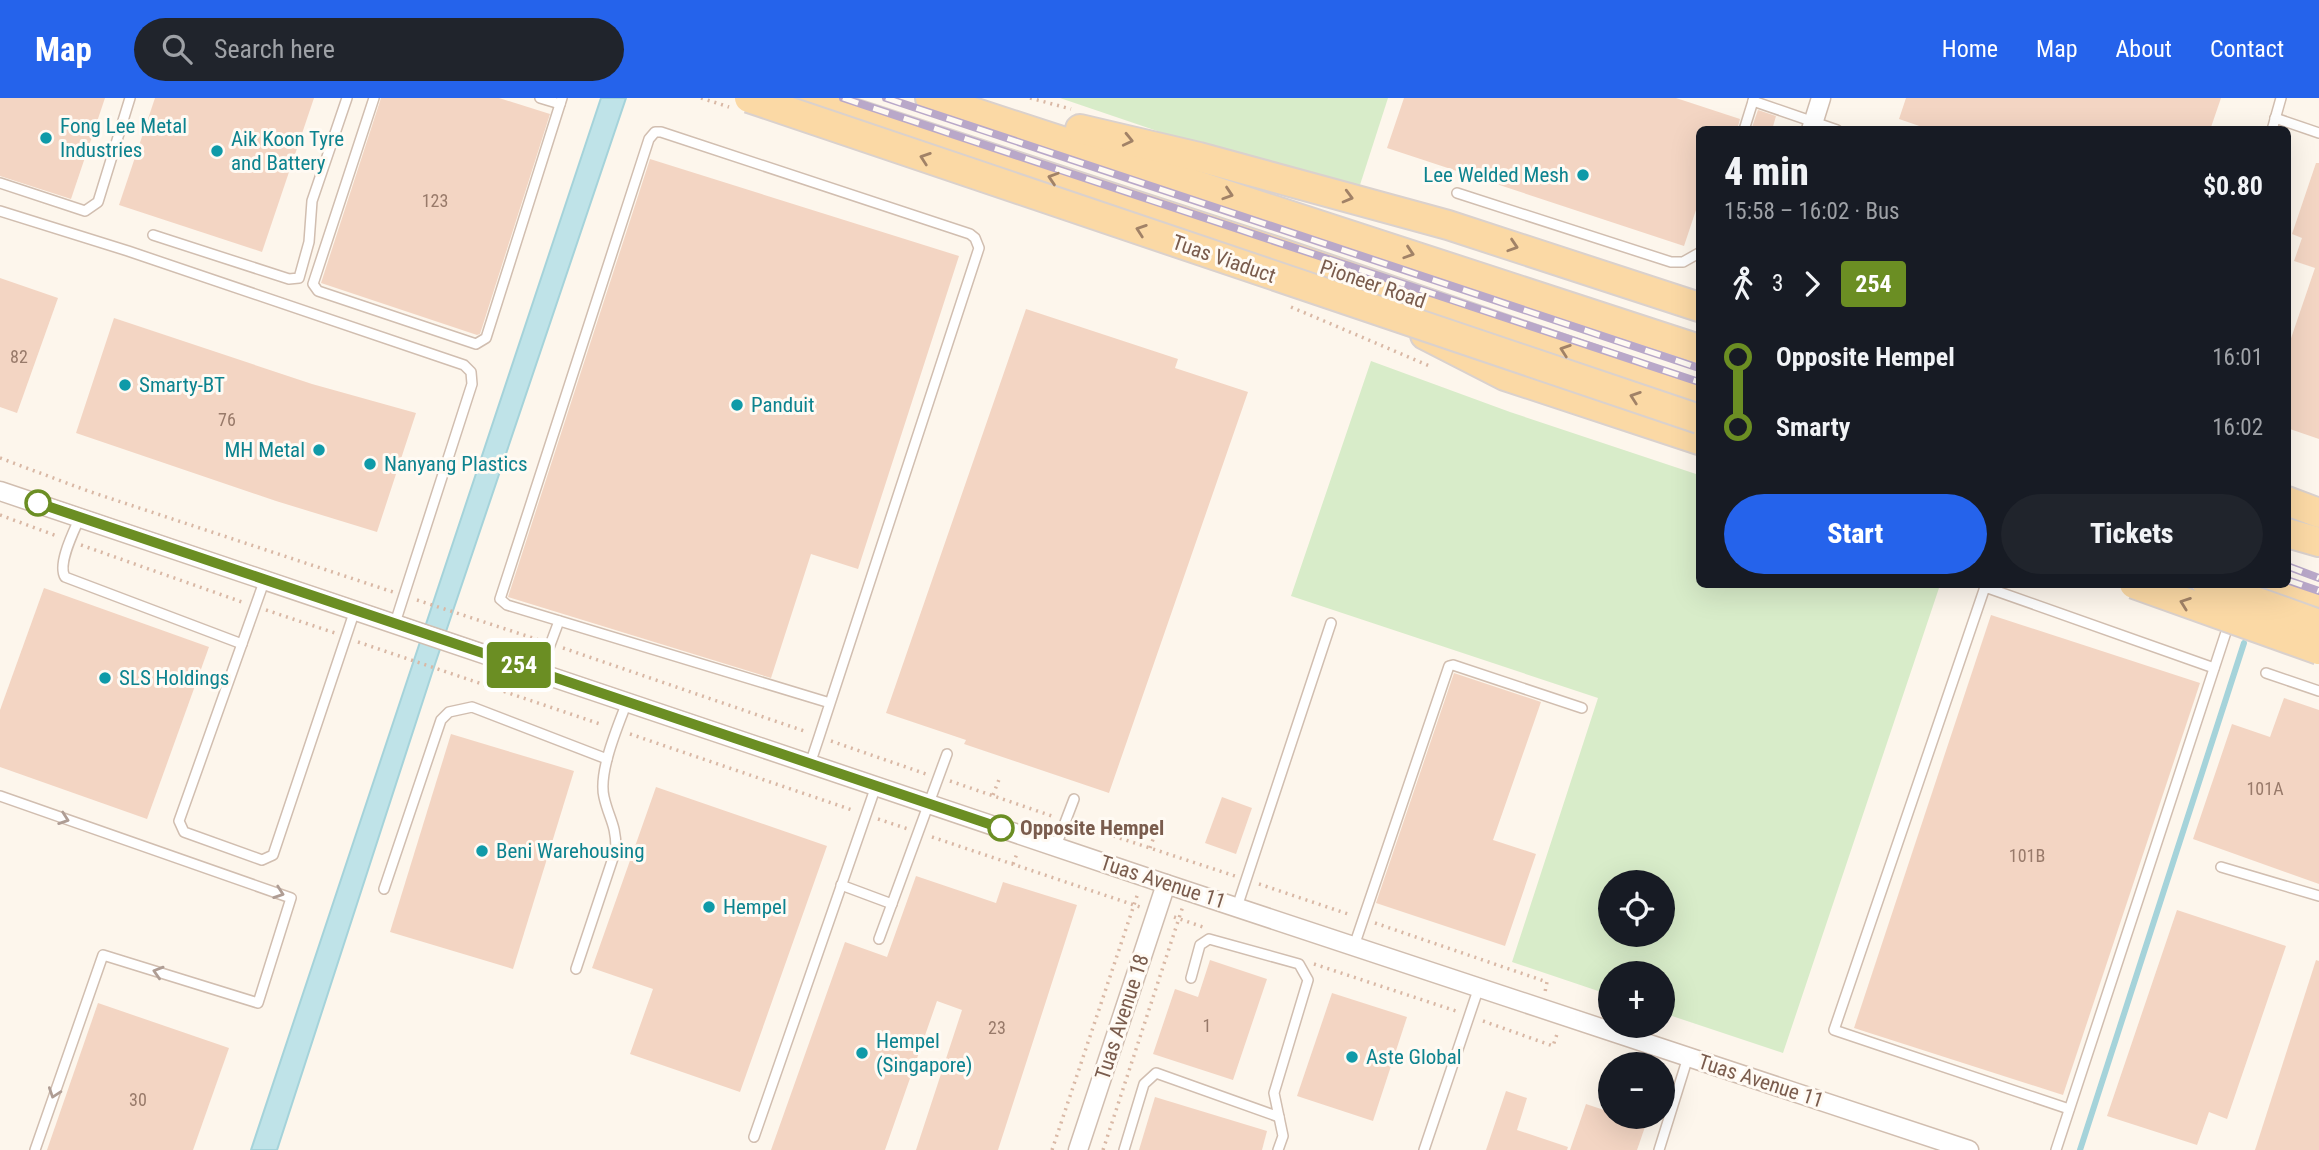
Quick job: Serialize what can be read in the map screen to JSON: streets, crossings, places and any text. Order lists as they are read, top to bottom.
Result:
{
  "streets": {
    "main road": ["Tuas Viaduct", "Pioneer Road"],
    "street": ["Tuas Avenue 11", "Tuas Avenue 18"]
  },
  "crossings": [
    ["Tuas Avenue 11", "Tuas Avenue 18"]
  ],
  "places": [
    "Fong Lee Metal Industries",
    "Aik Koon Tyre and Battery",
    "Lee Welded Mesh",
    "Smarty-BT",
    "Panduit",
    "MH Metal",
    "Nanyang Plastics",
    "SLS Holdings",
    "Opposite Hempel",
    "Beni Warehousing",
    "Hempel",
    "Hempel (Singapore)",
    "Aste Global"
  ],
  "lines": ["bus line 254"],
  "house_numbers": [
    "123",
    "82",
    "76",
    "101A",
    "101B",
    "1",
    "23",
    "30"
  ],
  "page": {
    "header": "Map",
    "search": "Search here",
    "nav": [
      "Home",
      "Map",
      "About",
      "Contact"
    ],
    "on_map": "254",
    "heading": ["4 min", "15:58 – 16:02 · Bus", "$0.80"],
    "legs": ["3", "254"],
    "list": [
      {
        "name": "Opposite Hempel",
        "value": "16:01"
      },
      {
        "name": "Smarty",
        "value": "16:02"
      }
    ],
    "buttons": ["Start", "Tickets"],
    "map_buttons": ["+", "−"]
  }
}
